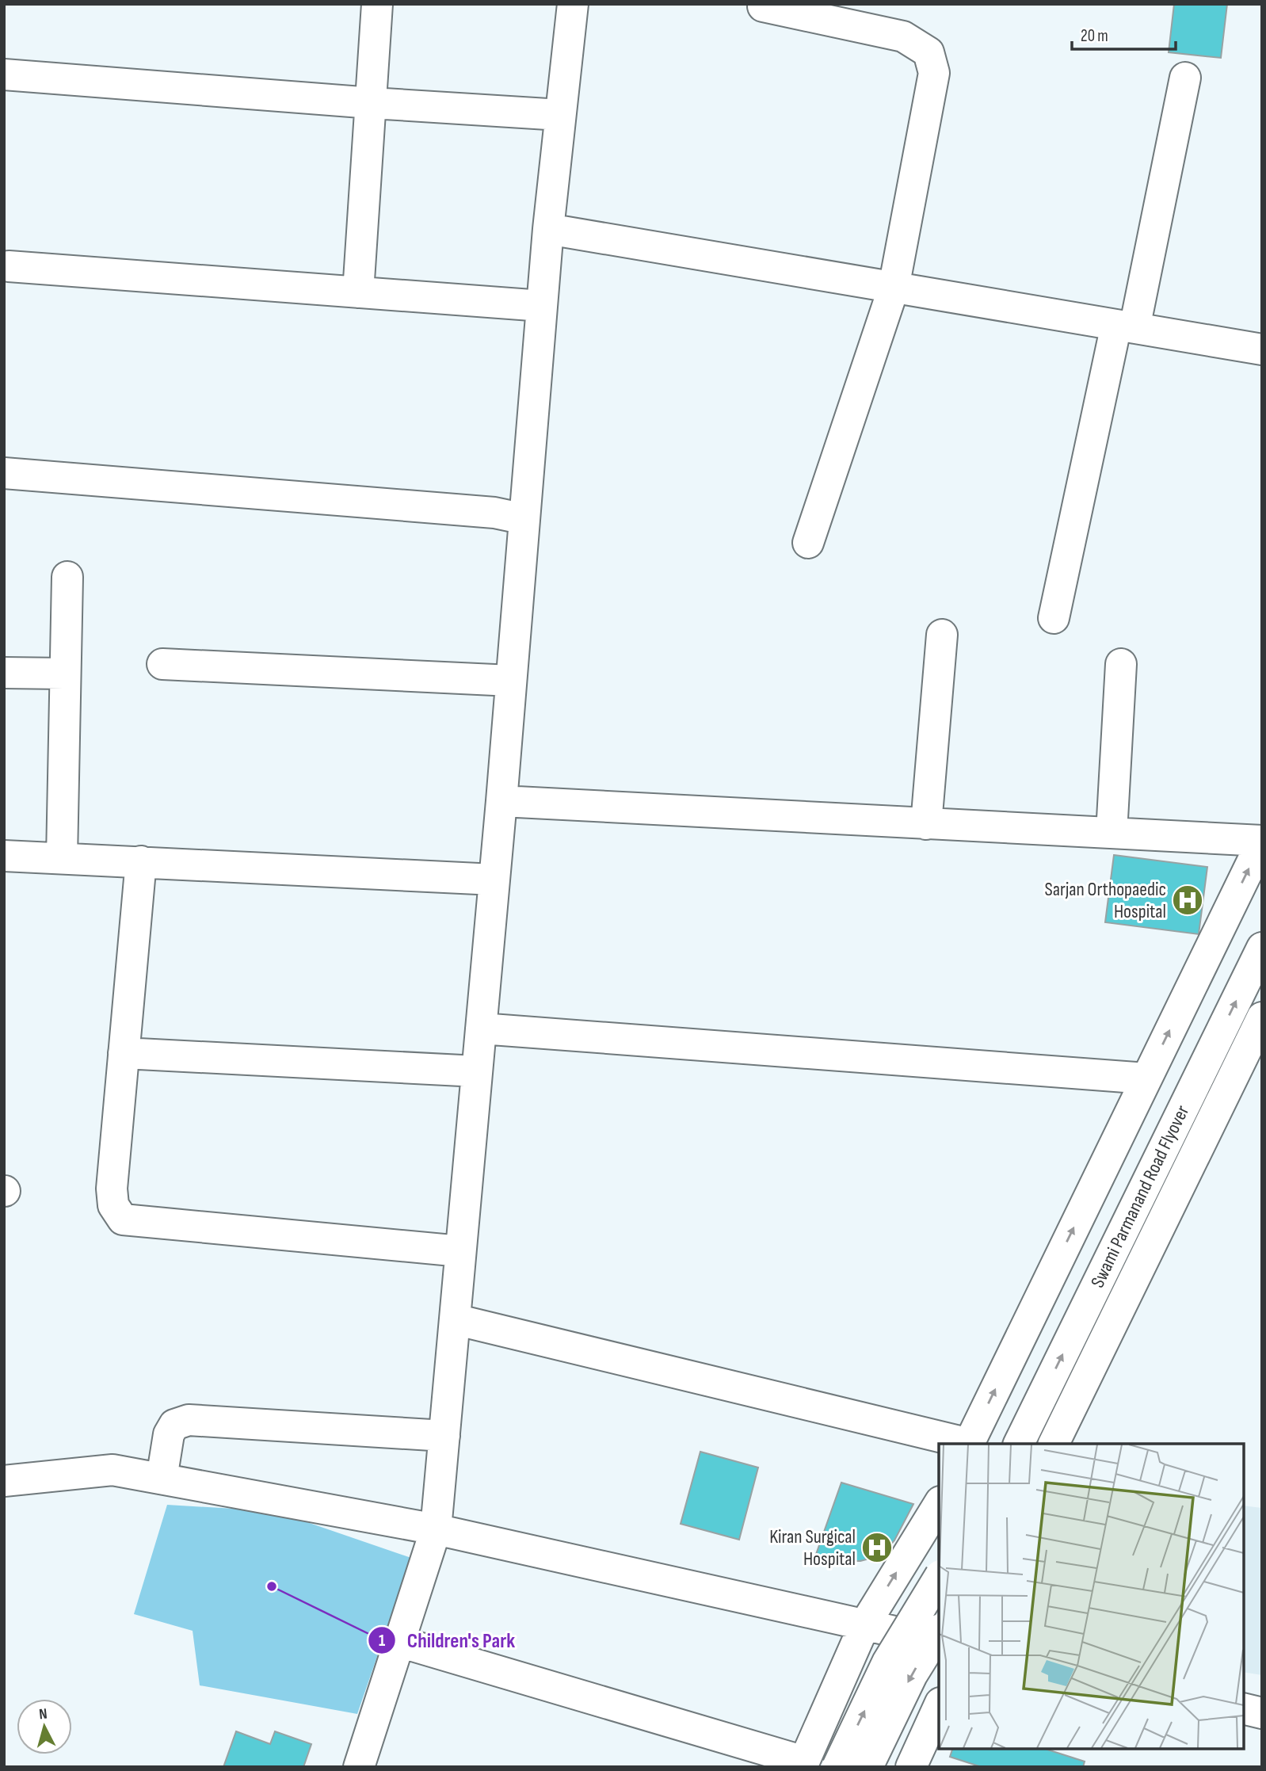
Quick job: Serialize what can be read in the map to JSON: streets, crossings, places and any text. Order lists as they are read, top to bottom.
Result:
{
  "streets": {
    "main road": ["Swami Parmanand Road Flyover"]
  },
  "places": {
    "hospital": ["Sarjan Orthopaedic Hospital", "Kiran Surgical Hospital"],
    "other": ["Children's Park"]
  },
  "scale_bar": "20 m",
  "north": "top"
}
